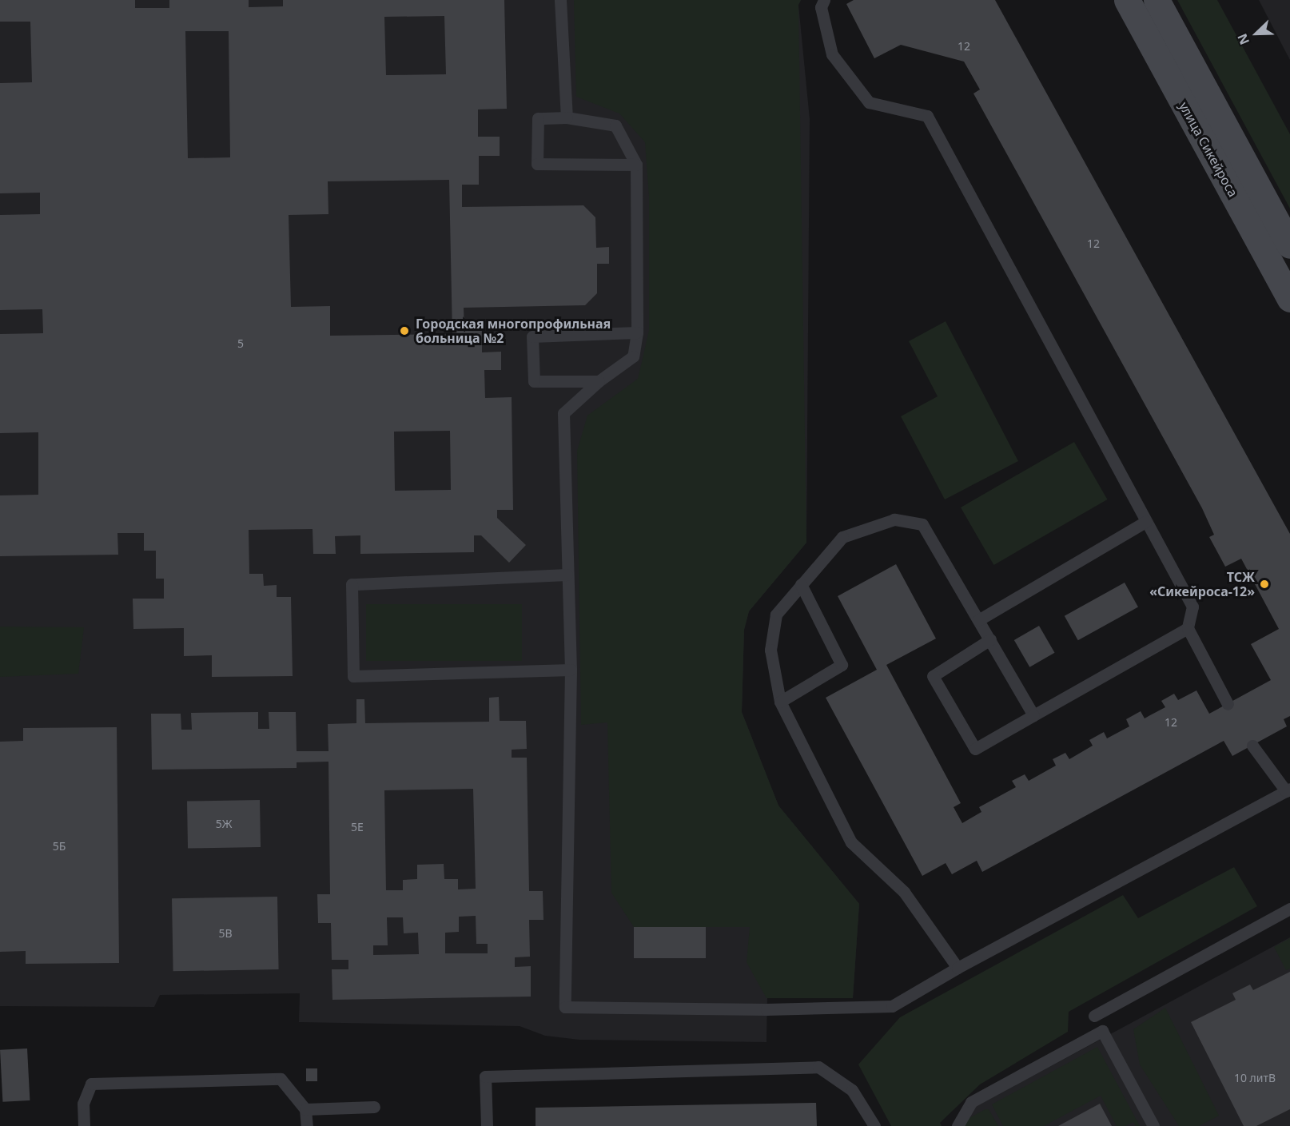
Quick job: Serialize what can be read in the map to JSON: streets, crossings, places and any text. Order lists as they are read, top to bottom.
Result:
{
  "streets": {
    "street": ["улица Сикейроса"]
  },
  "places": ["Городская многопрофильная больница №2", "ТСЖ «Сикейроса-12»"],
  "house_numbers": [
    "12",
    "12",
    "5",
    "12",
    "5Ж",
    "5Е",
    "5Б",
    "5В",
    "10 литВ"
  ],
  "north": "bottom left"
}
